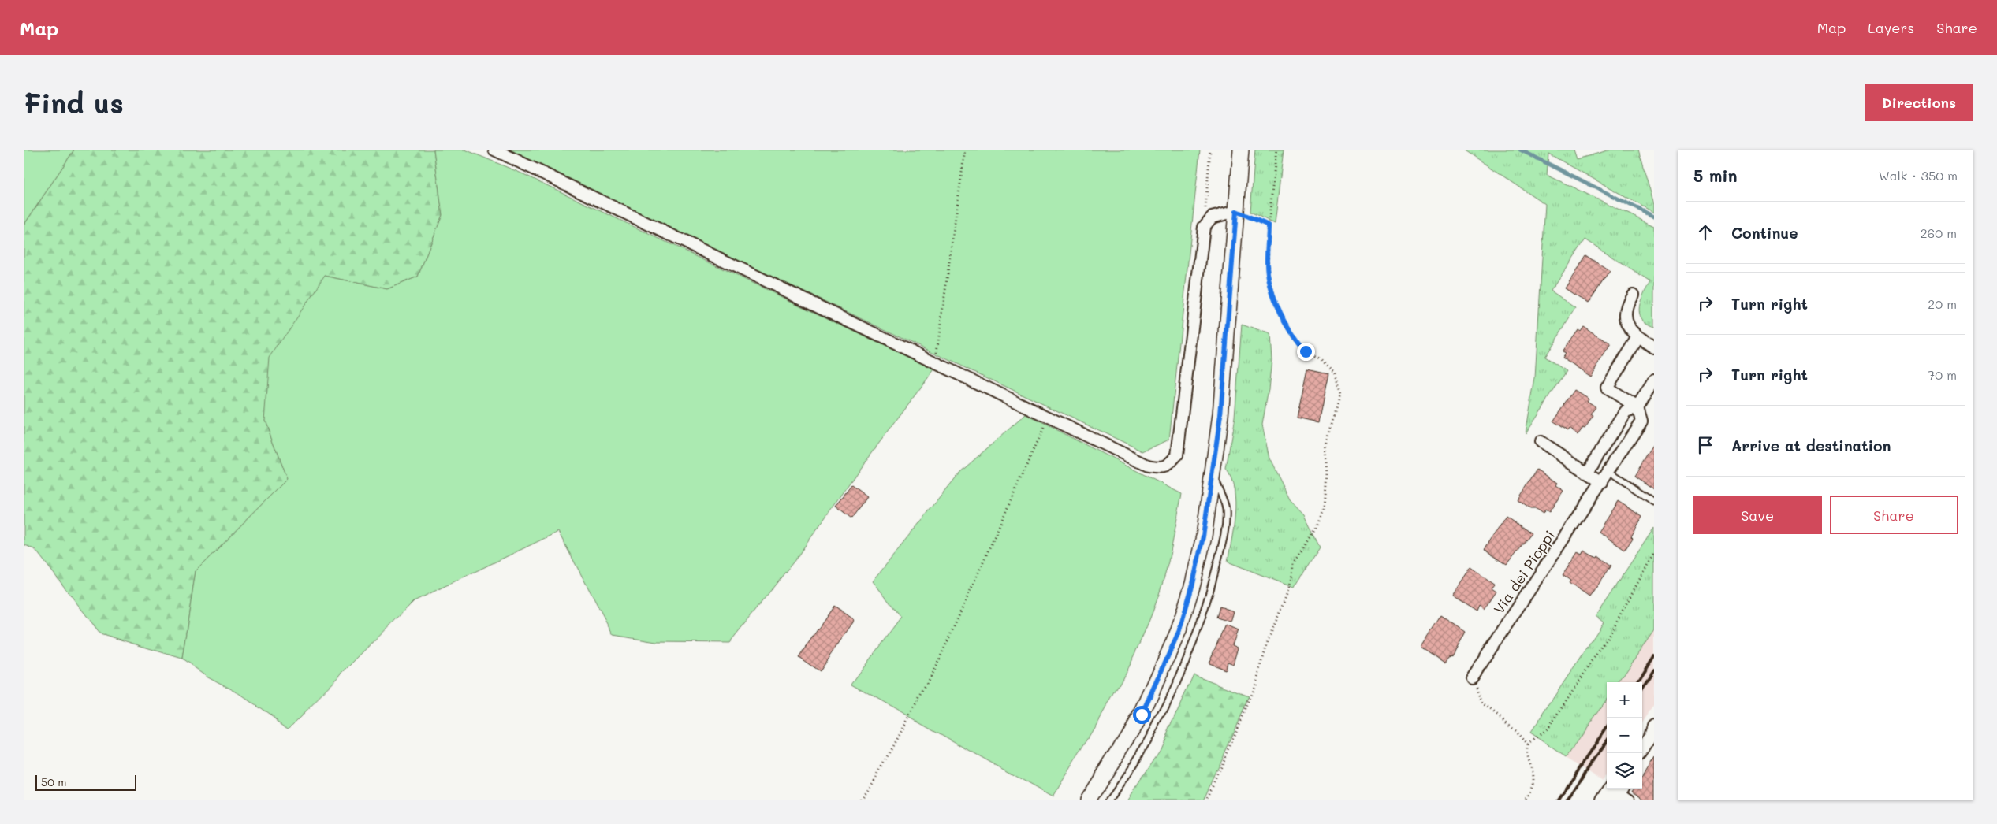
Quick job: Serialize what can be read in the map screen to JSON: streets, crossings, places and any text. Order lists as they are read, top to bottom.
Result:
{
  "streets": {
    "street": ["Via dei Pioppi"]
  },
  "scale_bar": "50 m",
  "page": {
    "header": "Map",
    "nav": ["Map", "Layers", "Share"],
    "buttons": [
      "Directions",
      ["Save", "Share"]
    ],
    "title": "Find us",
    "heading": ["5 min", "Walk · 350 m"],
    "list": [
      ["Continue", "260 m"],
      ["Turn right", "20 m"],
      ["Turn right", "70 m"],
      "Arrive at destination"
    ],
    "map_buttons": ["+", "−"],
    "scale": "50 m"
  }
}
